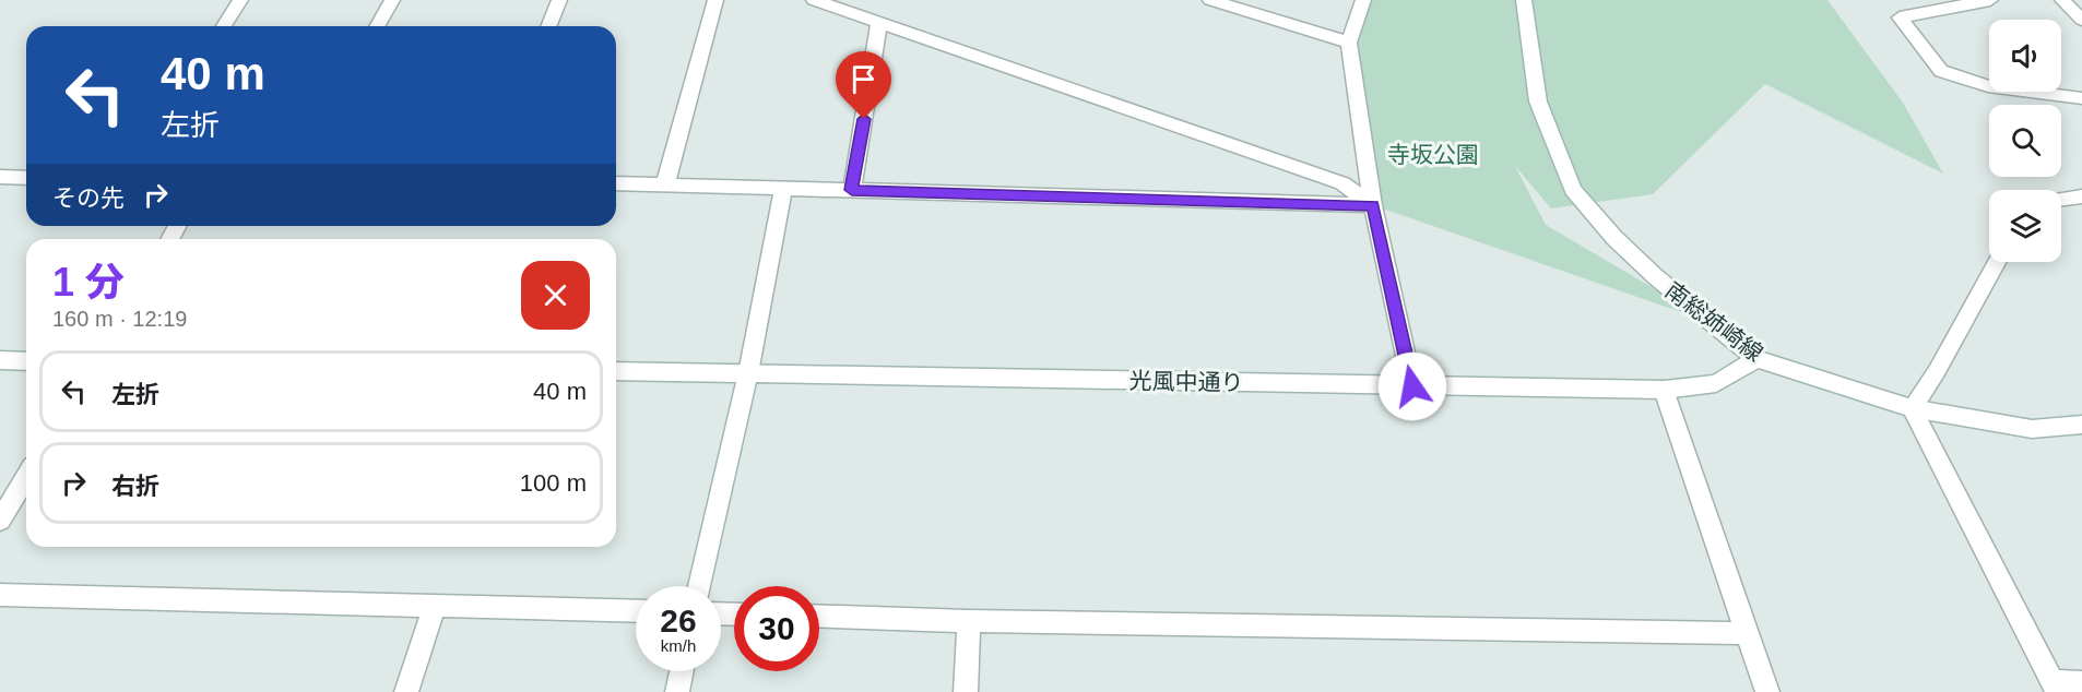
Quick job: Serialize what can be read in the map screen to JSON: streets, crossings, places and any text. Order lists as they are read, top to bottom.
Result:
{
  "streets": {
    "street": ["南総姉崎線", "光風中通り"]
  },
  "crossings": [
    ["南総姉崎線", "光風中通り"]
  ],
  "parks": ["寺坂公園"],
  "page": {
    "turn": ["40 m", "左折"],
    "then": "その先",
    "heading": ["1 分", "160 m · 12:19"],
    "list": [
      {
        "name": "左折",
        "value": "40 m"
      },
      {
        "name": "右折",
        "value": "100 m"
      }
    ],
    "speed": "26 km/h",
    "limit": "30"
  }
}
